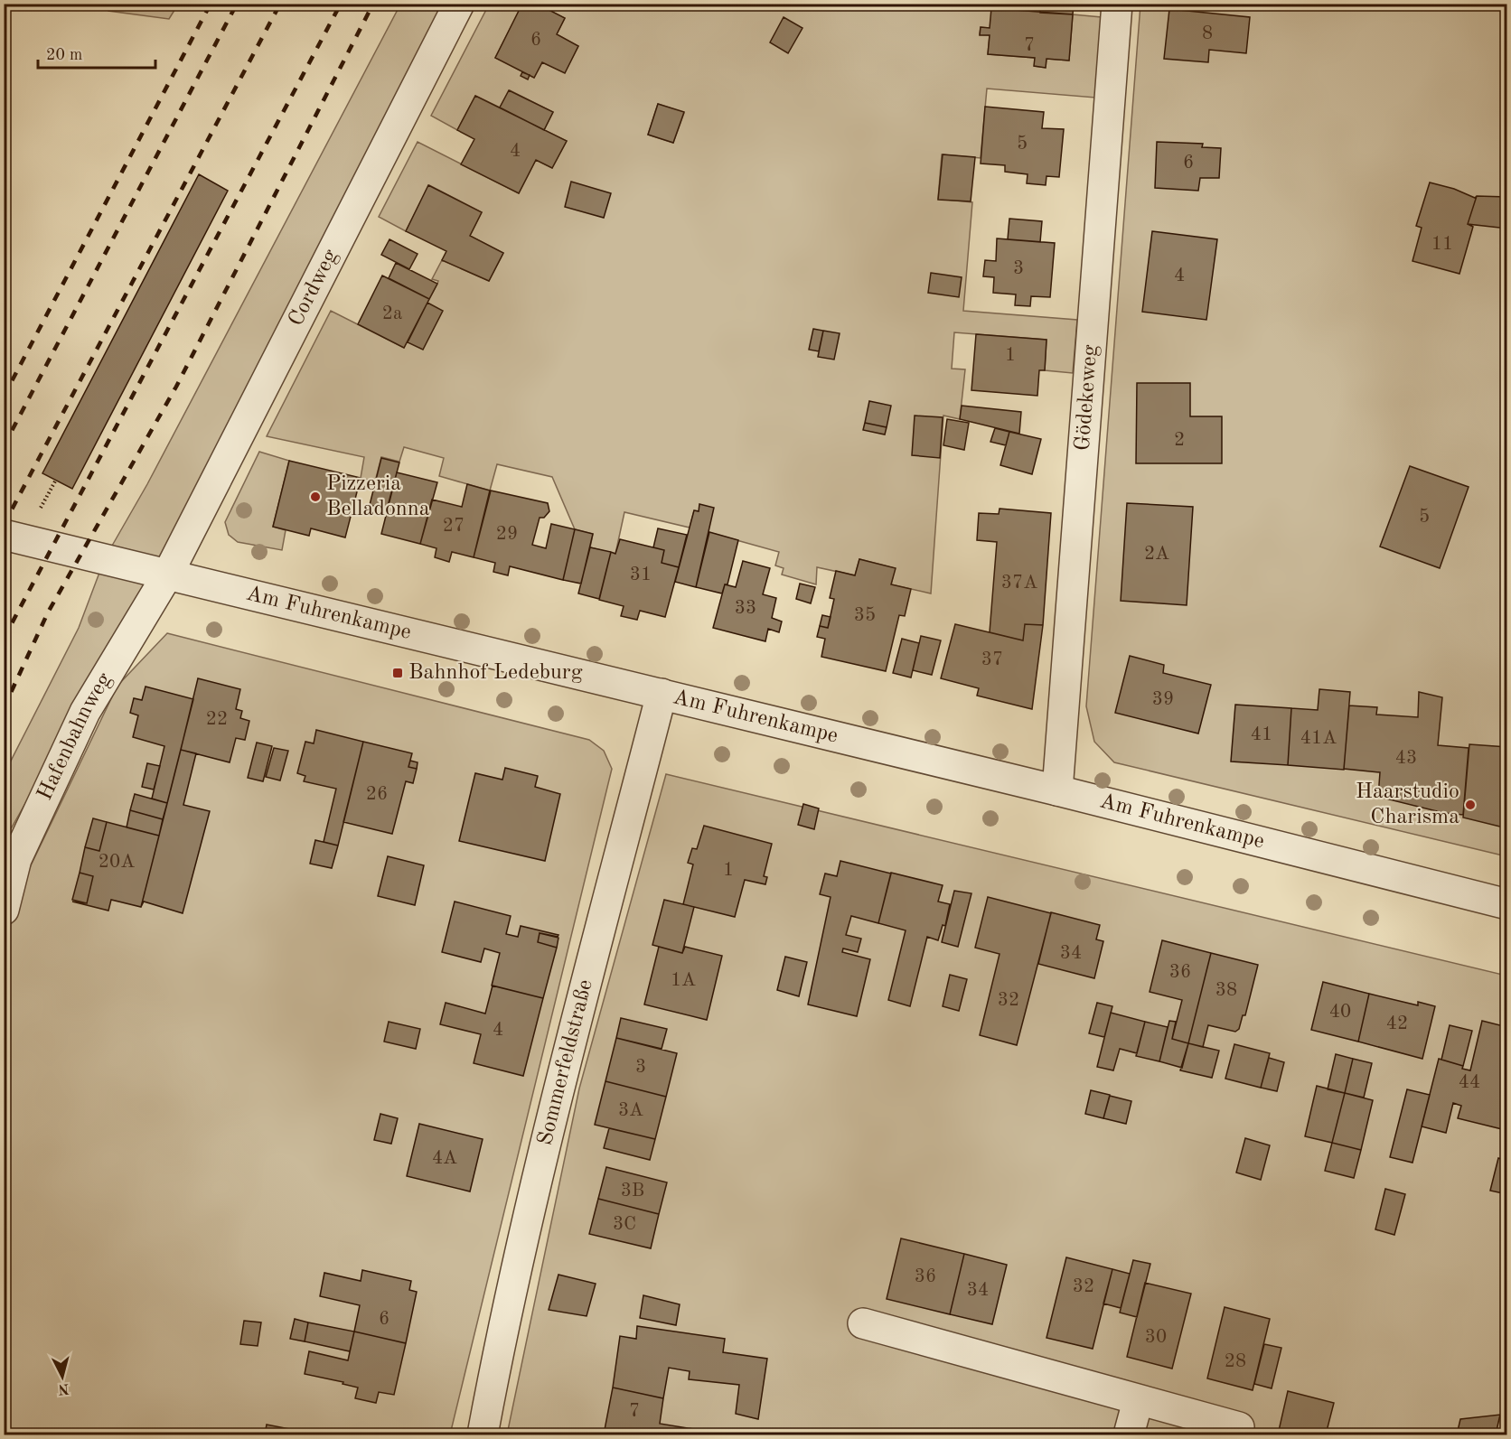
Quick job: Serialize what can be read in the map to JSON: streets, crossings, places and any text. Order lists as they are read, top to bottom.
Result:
{
  "streets": {
    "street": [
      "Cordweg",
      "Gödekeweg",
      "Am Fuhrenkampe",
      "Hafenbahnweg",
      "Sommerfeldstraße"
    ]
  },
  "crossings": [
    ["Cordweg", "Am Fuhrenkampe"],
    ["Cordweg", "Hafenbahnweg"],
    ["Gödekeweg", "Am Fuhrenkampe"],
    ["Am Fuhrenkampe", "Hafenbahnweg"],
    ["Am Fuhrenkampe", "Sommerfeldstraße"]
  ],
  "places": {
    "other": ["Pizzeria Belladonna", "Haarstudio Charisma"],
    "transit": ["Bahnhof Ledeburg"]
  },
  "house_numbers": [
    "8",
    "6",
    "7",
    "5",
    "4",
    "6",
    "11",
    "3",
    "4",
    "2a",
    "1",
    "2",
    "5",
    "27",
    "29",
    "2A",
    "31",
    "37A",
    "33",
    "35",
    "37",
    "39",
    "22",
    "41",
    "41A",
    "43",
    "26",
    "20A",
    "1",
    "34",
    "36",
    "1A",
    "38",
    "32",
    "40",
    "42",
    "4",
    "3",
    "44",
    "3A",
    "4A",
    "3B",
    "3C",
    "36",
    "32",
    "34",
    "6",
    "30",
    "28",
    "7"
  ],
  "scale_bar": "20 m",
  "north": "bottom"
}
